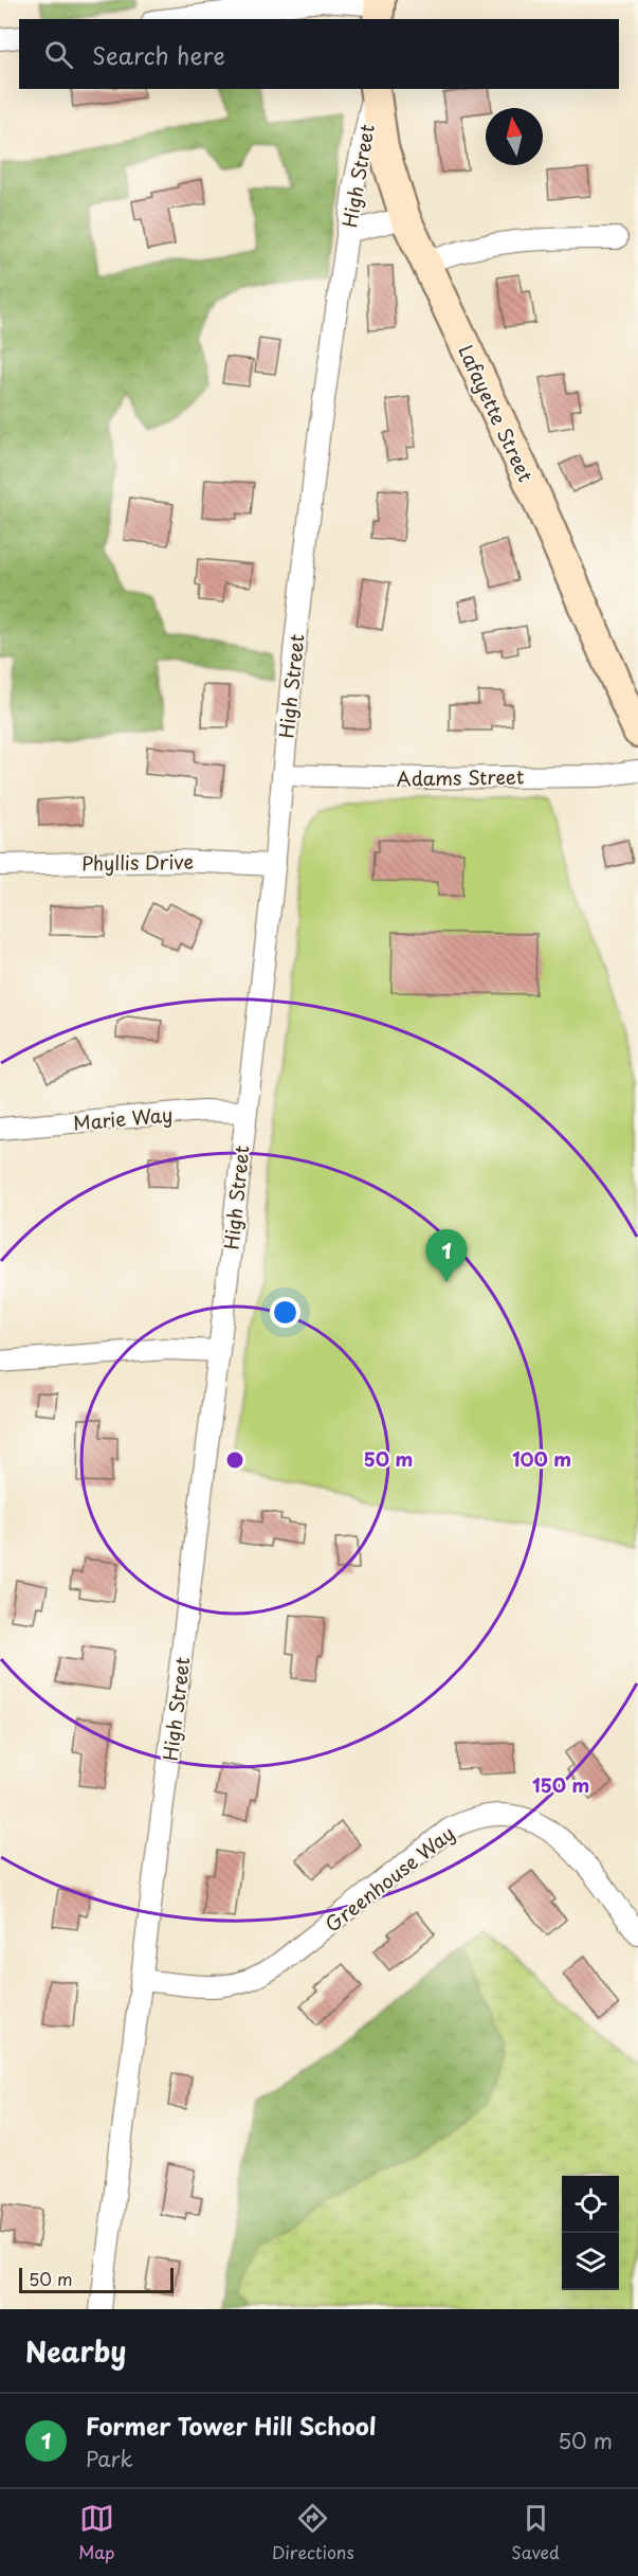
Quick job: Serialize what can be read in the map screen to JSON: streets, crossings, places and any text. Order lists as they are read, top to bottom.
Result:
{
  "streets": {
    "main road": ["Lafayette Street"],
    "street": [
      "High Street",
      "Adams Street",
      "Phyllis Drive",
      "Marie Way",
      "Greenhouse Way"
    ]
  },
  "crossings": [
    ["High Street", "Lafayette Street"],
    ["High Street", "Adams Street"],
    ["High Street", "Phyllis Drive"],
    ["High Street", "Marie Way"],
    ["High Street", "Greenhouse Way"]
  ],
  "scale_bar": "50 m",
  "north": "top",
  "page": {
    "search": "Search here",
    "pins": "1",
    "scale": "50 m",
    "heading": "Nearby",
    "list": [
      {
        "mark": "1",
        "name": "Former Tower Hill School",
        "note": "Park",
        "value": "50 m"
      }
    ],
    "nav": ["Map", "Directions", "Saved"]
  },
  "rings": ["50 m", "100 m", "150 m"]
}
